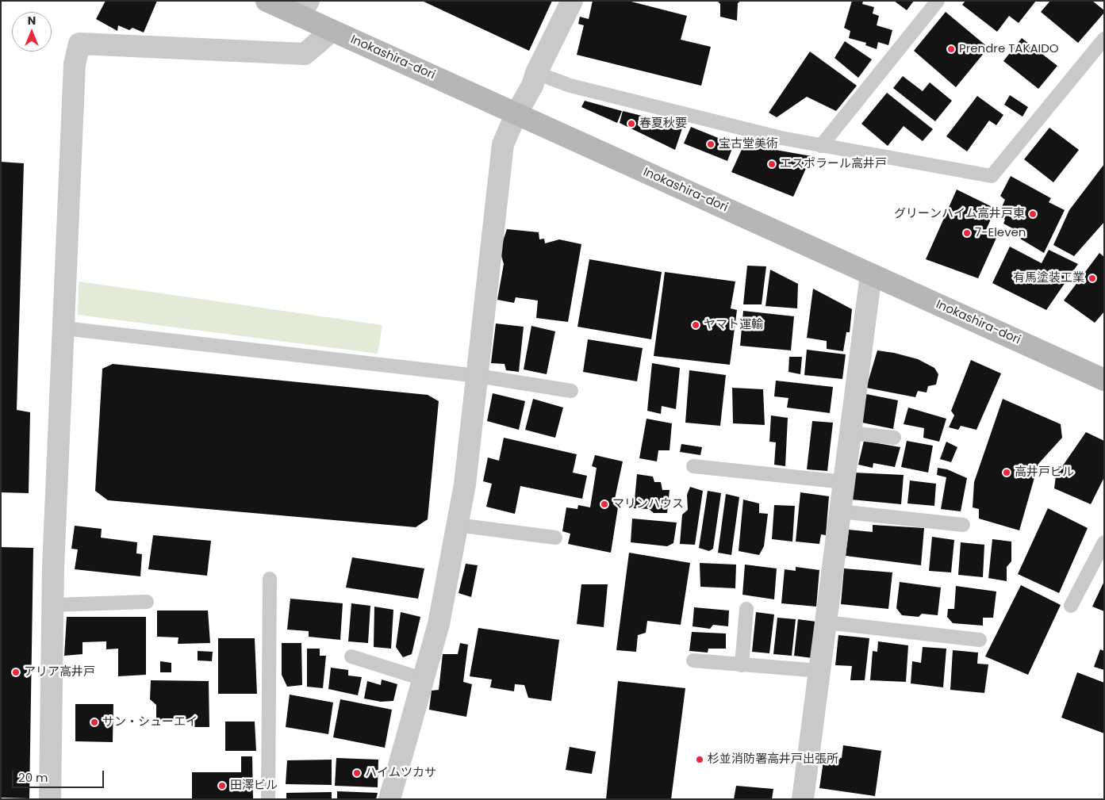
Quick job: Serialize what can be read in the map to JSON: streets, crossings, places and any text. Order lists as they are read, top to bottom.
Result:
{
  "streets": {
    "main road": ["Inokashira-dori"]
  },
  "places": [
    "Prendre TAKAIDO",
    "春夏秋要",
    "宝古堂美術",
    "エスポラール高井戸",
    "グリーンハイム高井戸東",
    "7-Eleven",
    "有馬塗装工業",
    "ヤマト運輸",
    "高井戸ビル",
    "マリンハウス",
    "アリア高井戸",
    "サン・シューエイ",
    "杉並消防署高井戸出張所",
    "ハイムツカサ",
    "田澤ビル"
  ],
  "scale_bar": "20 m",
  "north": "top"
}
